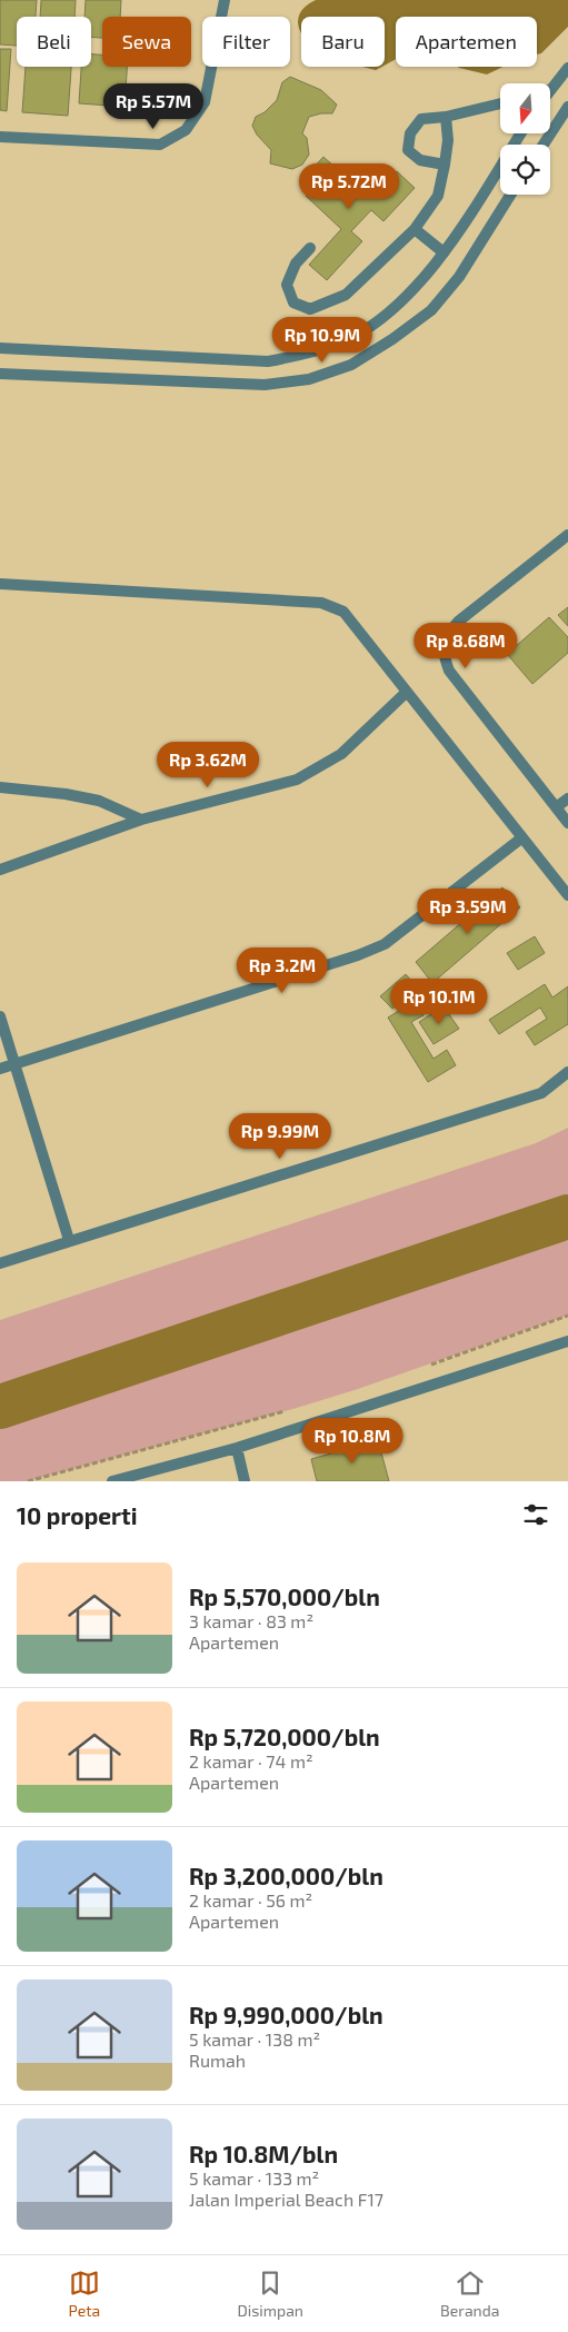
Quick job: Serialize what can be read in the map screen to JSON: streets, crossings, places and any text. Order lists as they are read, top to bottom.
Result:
{
  "north": "bottom",
  "page": {
    "chip": [
      "Beli",
      "Sewa",
      "Filter",
      "Baru",
      "Apartemen"
    ],
    "price": [
      "Rp 5.57M",
      "Rp 5.72M",
      "Rp 10.9M",
      "Rp 8.68M",
      "Rp 3.62M",
      "Rp 3.59M",
      "Rp 3.2M",
      "Rp 10.1M",
      "Rp 9.99M",
      "Rp 10.8M"
    ],
    "heading": "10 properti",
    "list": [
      {
        "name": "Rp 5,570,000/bln",
        "note": "3 kamar · 83 m² · Apartemen"
      },
      {
        "name": "Rp 5,720,000/bln",
        "note": "2 kamar · 74 m² · Apartemen"
      },
      {
        "name": "Rp 3,200,000/bln",
        "note": "2 kamar · 56 m² · Apartemen"
      },
      {
        "name": "Rp 9,990,000/bln",
        "note": "5 kamar · 138 m² · Rumah"
      },
      {
        "name": "Rp 10.8M/bln",
        "note": "5 kamar · 133 m² · Jalan Imperial Beach F17"
      }
    ],
    "tabs": ["Peta", "Disimpan", "Beranda"]
  }
}
